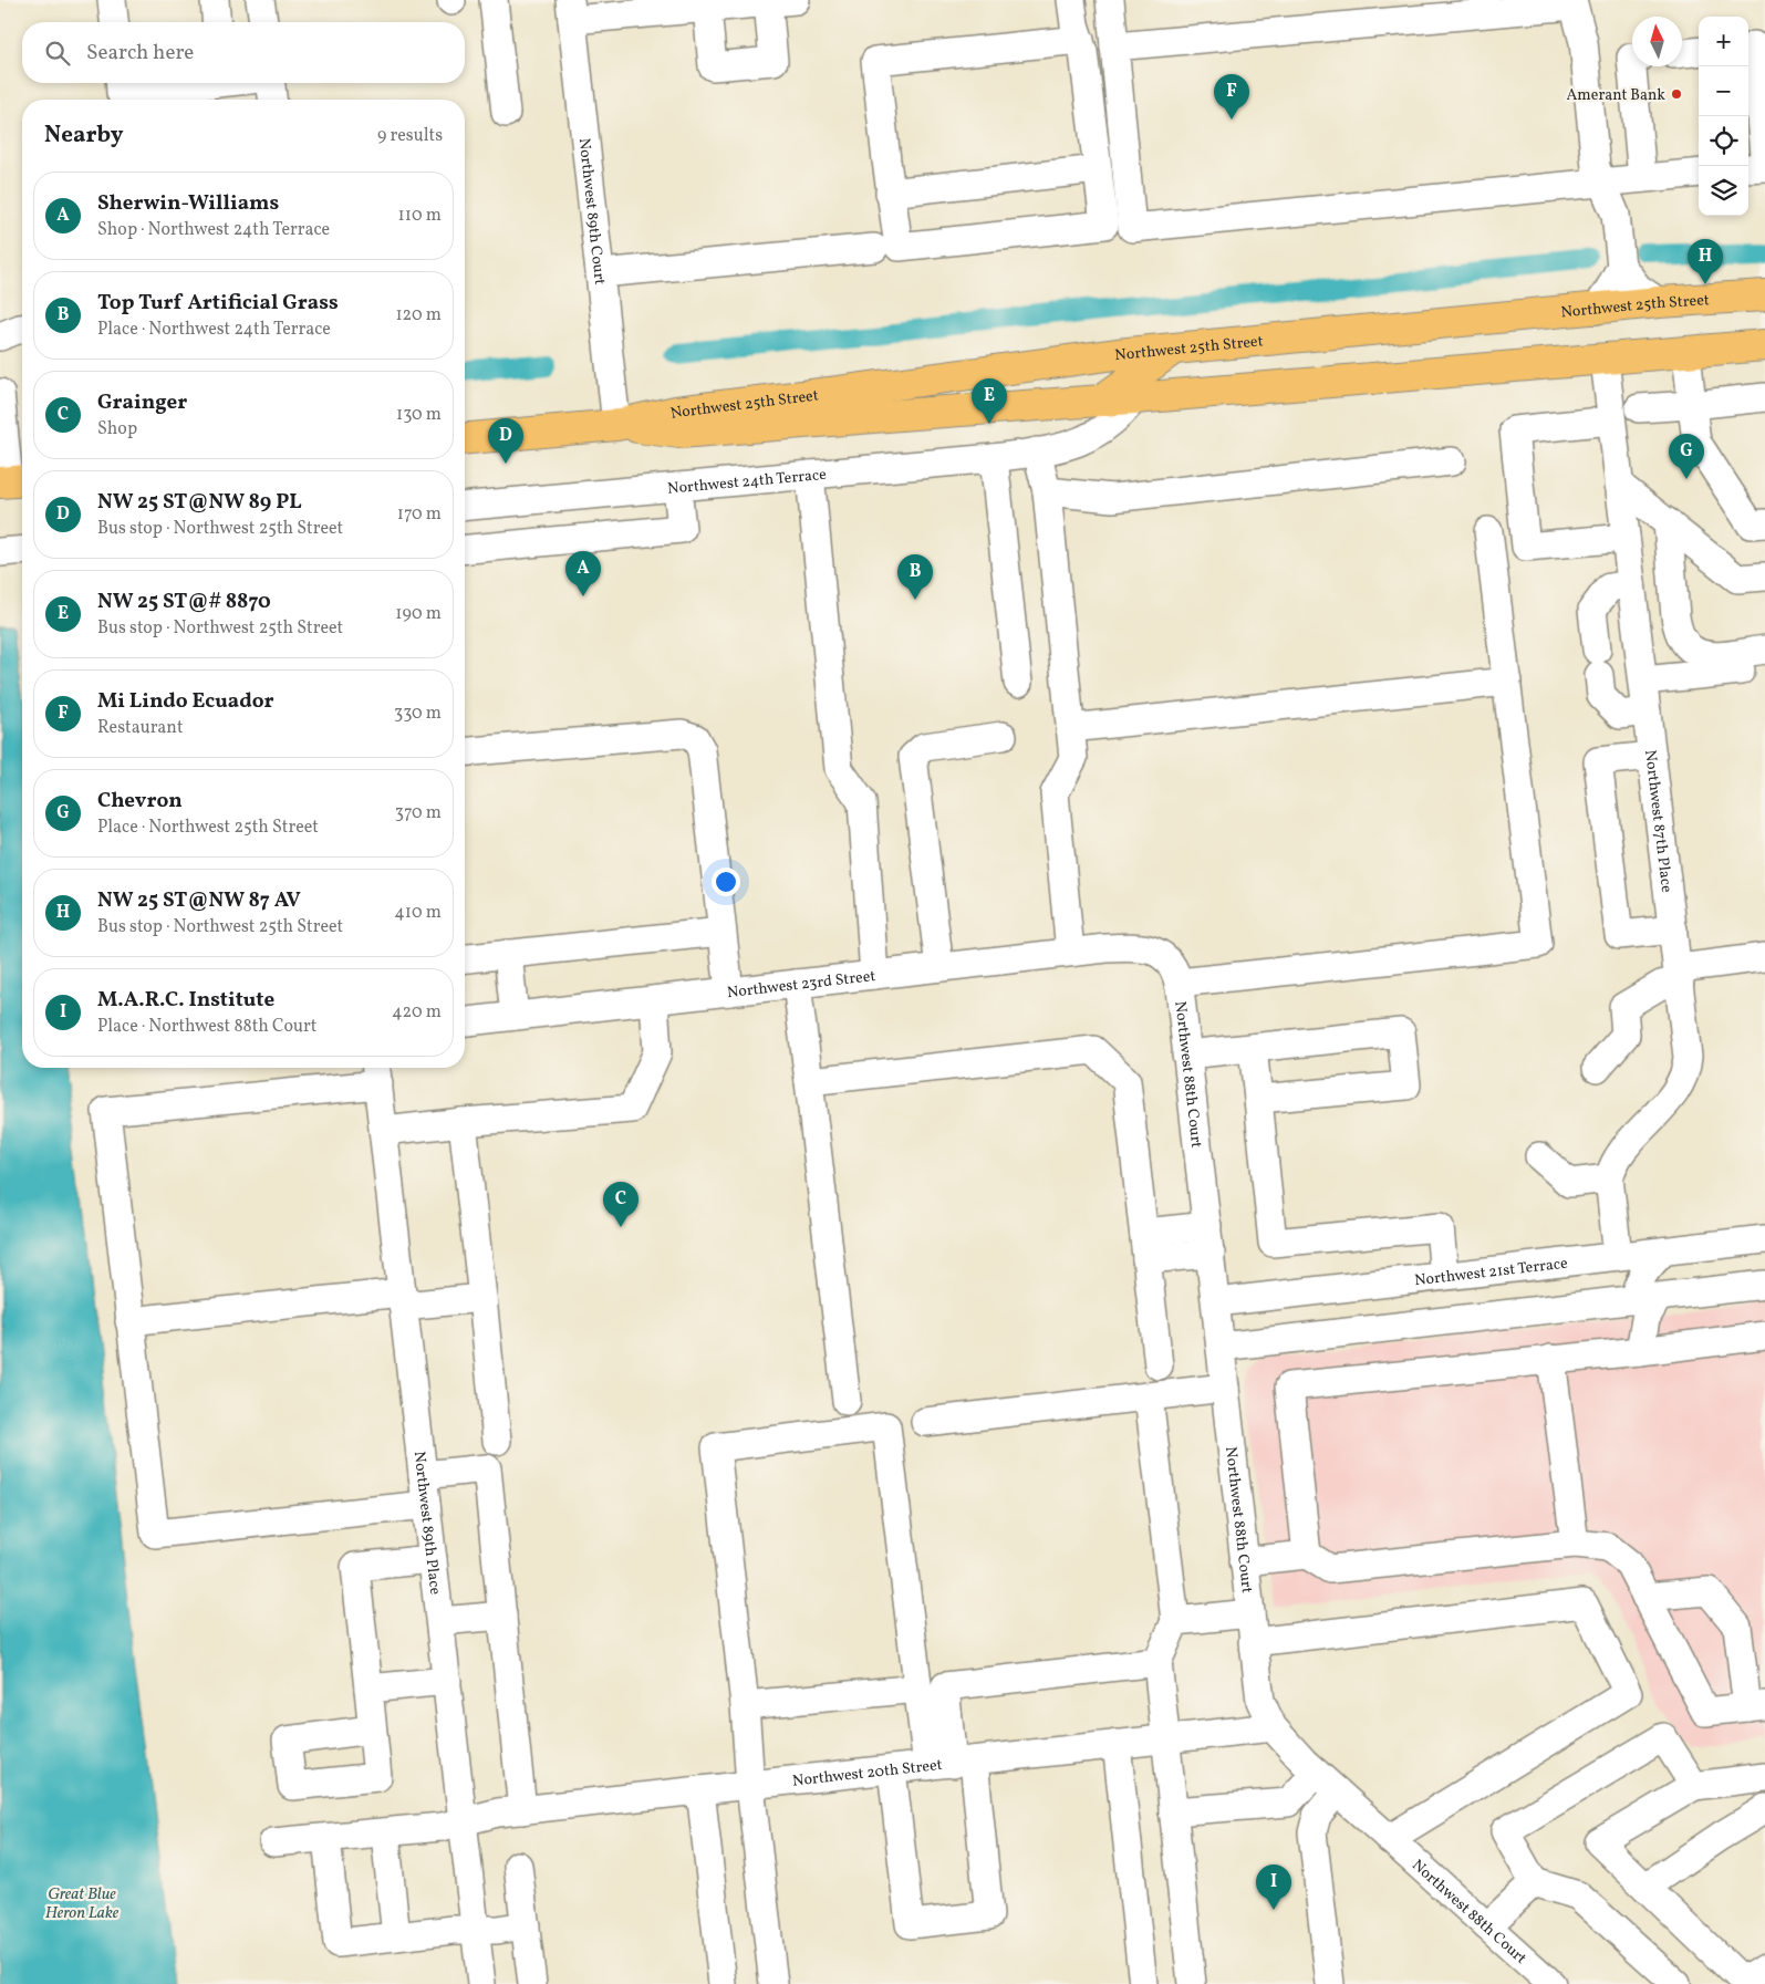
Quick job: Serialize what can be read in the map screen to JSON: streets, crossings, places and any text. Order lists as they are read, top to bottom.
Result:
{
  "streets": {
    "main road": ["Northwest 25th Street"],
    "street": [
      "Northwest 89th Court",
      "Northwest 24th Terrace",
      "Northwest 87th Place",
      "Northwest 23rd Street",
      "Northwest 88th Court",
      "Northwest 21st Terrace",
      "Northwest 89th Place",
      "Northwest 20th Street"
    ]
  },
  "crossings": [
    ["Northwest 89th Court", "Northwest 25th Street"],
    ["Northwest 25th Street", "Northwest 24th Terrace"],
    ["Northwest 25th Street", "Northwest 87th Place"],
    ["Northwest 23rd Street", "Northwest 88th Court"],
    ["Northwest 88th Court", "Northwest 21st Terrace"],
    ["Northwest 88th Court", "Northwest 20th Street"],
    ["Northwest 89th Place", "Northwest 20th Street"]
  ],
  "water": ["Great Blue Heron Lake"],
  "places": ["Amerant Bank"],
  "north": "top",
  "page": {
    "map_buttons": ["+", "−"],
    "search": "Search here",
    "pins": [
      "F",
      "H",
      "E",
      "D",
      "G",
      "A",
      "B",
      "C",
      "I"
    ],
    "heading": ["Nearby", "9 results"],
    "list": [
      {
        "mark": "A",
        "name": "Sherwin-Williams",
        "note": "Shop · Northwest 24th Terrace",
        "value": "110 m"
      },
      {
        "mark": "B",
        "name": "Top Turf Artificial Grass",
        "note": "Place · Northwest 24th Terrace",
        "value": "120 m"
      },
      {
        "mark": "C",
        "name": "Grainger",
        "note": "Shop",
        "value": "130 m"
      },
      {
        "mark": "D",
        "name": "NW 25 ST@NW 89 PL",
        "note": "Bus stop · Northwest 25th Street",
        "value": "170 m"
      },
      {
        "mark": "E",
        "name": "NW 25 ST@# 8870",
        "note": "Bus stop · Northwest 25th Street",
        "value": "190 m"
      },
      {
        "mark": "F",
        "name": "Mi Lindo Ecuador",
        "note": "Restaurant",
        "value": "330 m"
      },
      {
        "mark": "G",
        "name": "Chevron",
        "note": "Place · Northwest 25th Street",
        "value": "370 m"
      },
      {
        "mark": "H",
        "name": "NW 25 ST@NW 87 AV",
        "note": "Bus stop · Northwest 25th Street",
        "value": "410 m"
      },
      {
        "mark": "I",
        "name": "M.A.R.C. Institute",
        "note": "Place · Northwest 88th Court",
        "value": "420 m"
      }
    ]
  }
}
